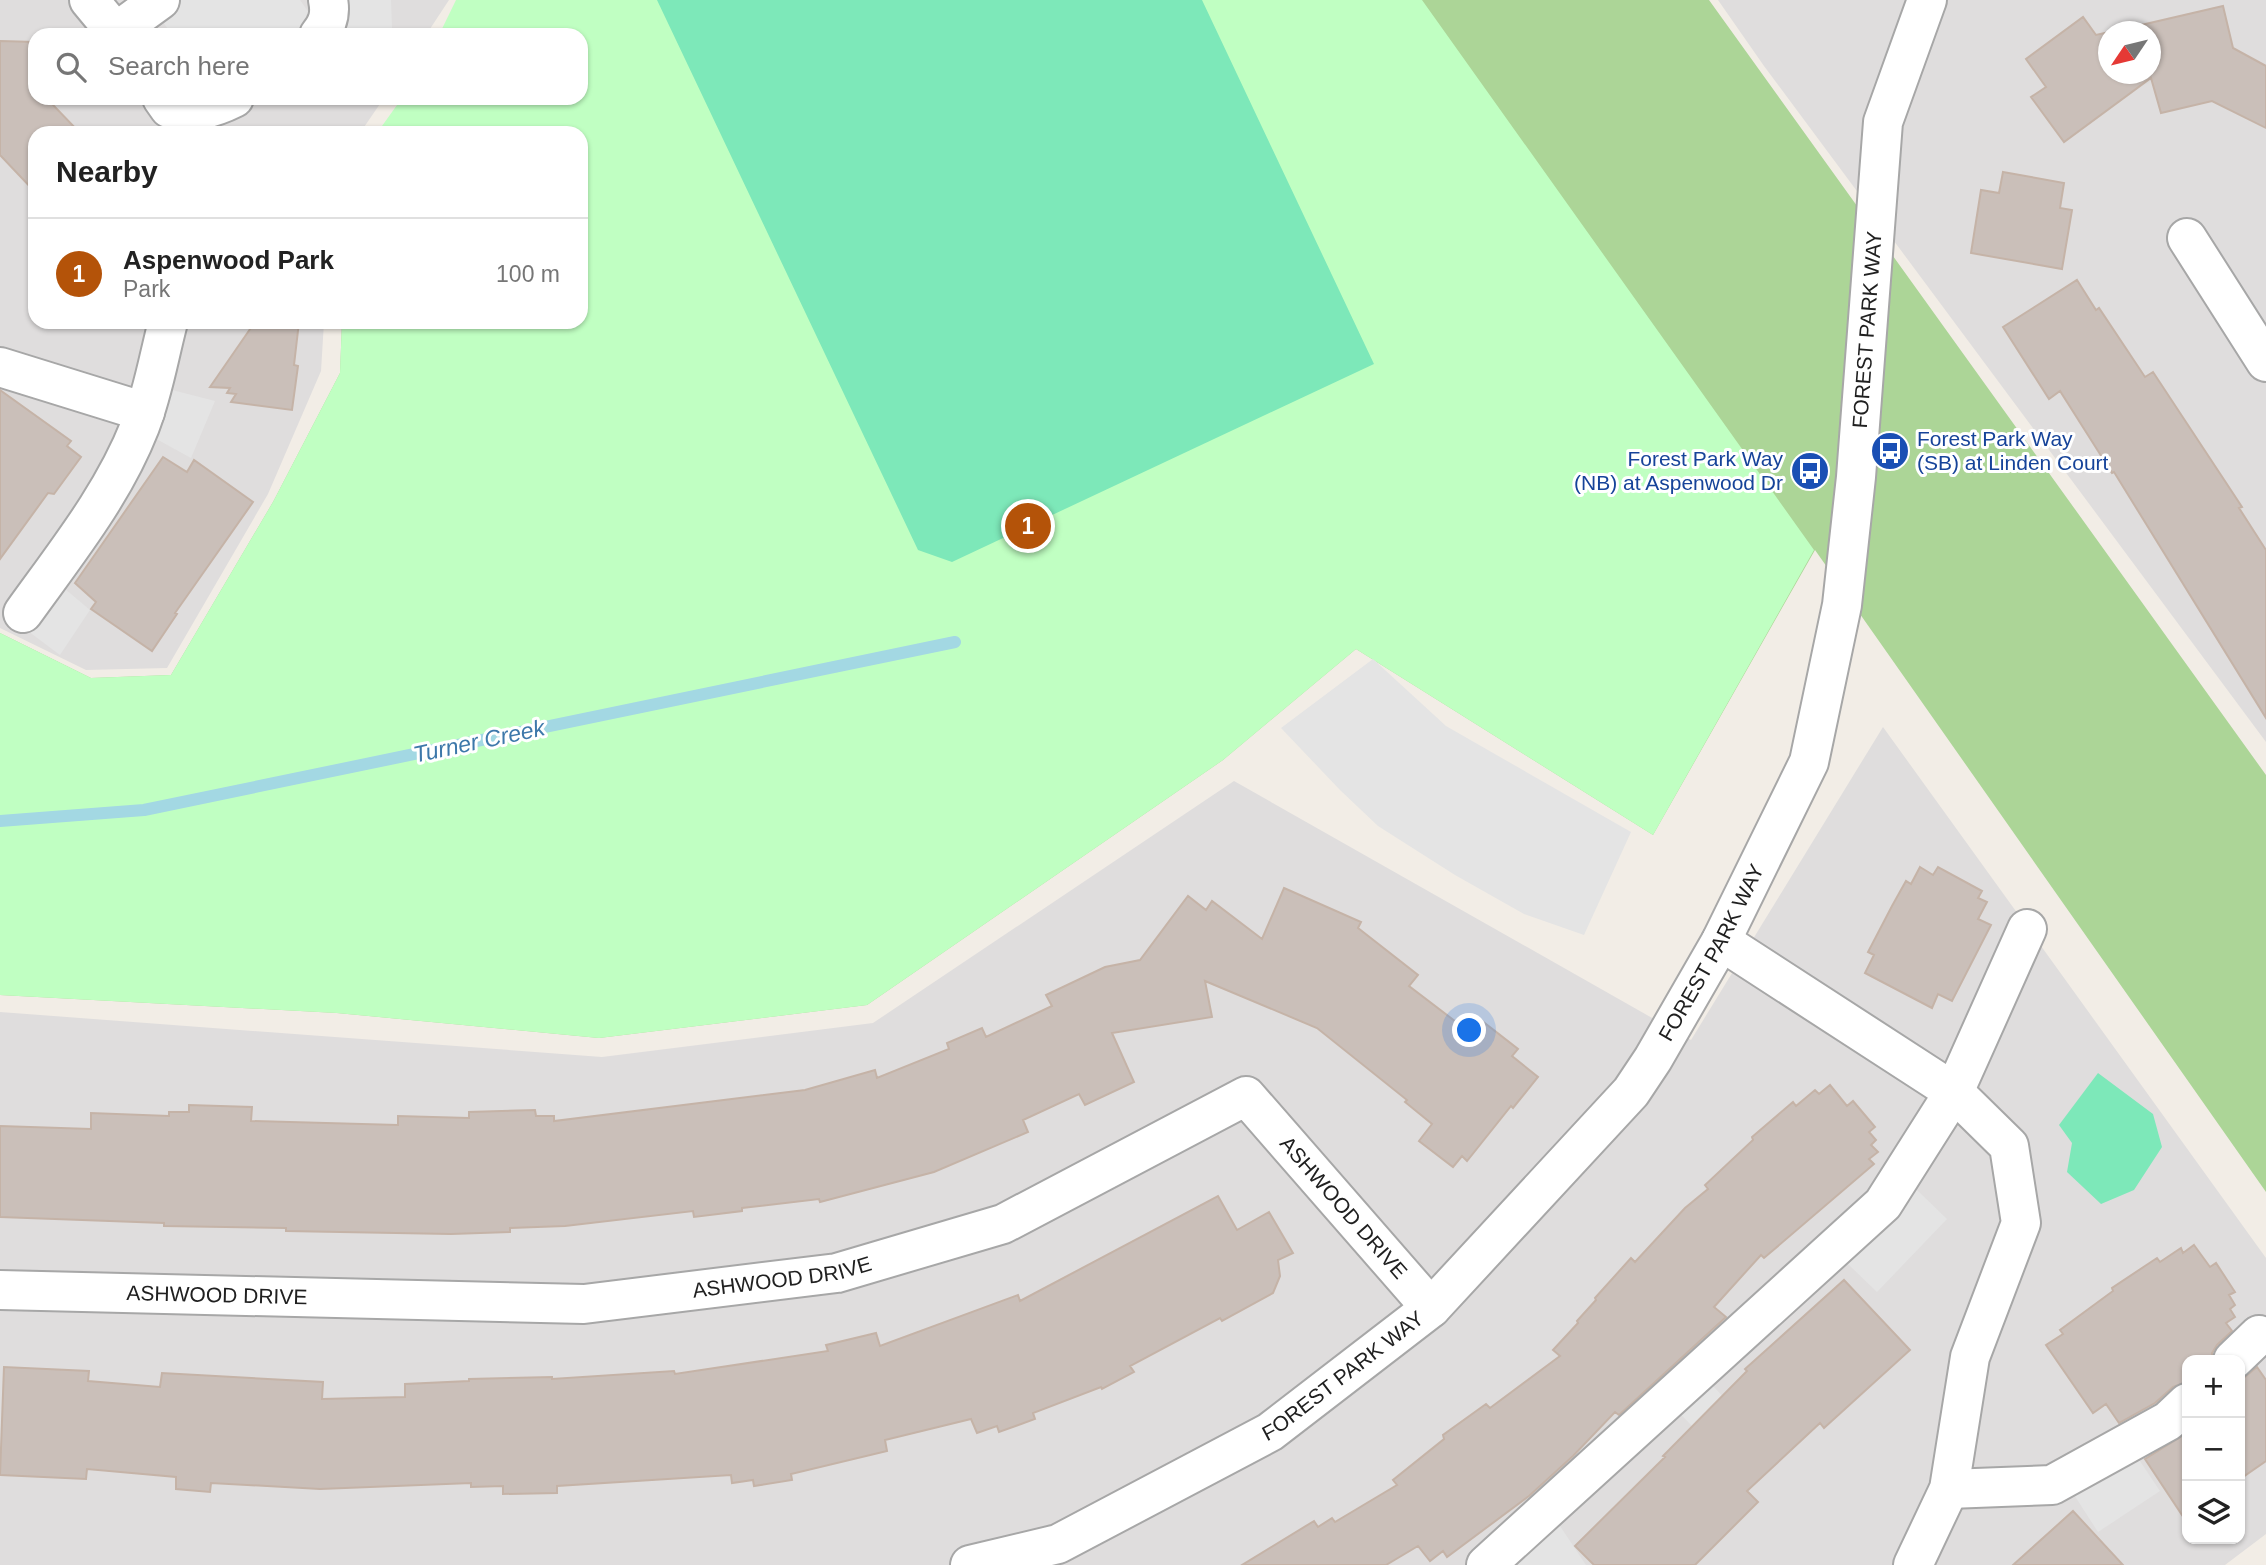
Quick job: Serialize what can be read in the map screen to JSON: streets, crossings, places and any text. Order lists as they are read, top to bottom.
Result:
{
  "streets": {
    "street": ["FOREST PARK WAY", "ASHWOOD DRIVE"]
  },
  "crossings": [
    ["FOREST PARK WAY", "ASHWOOD DRIVE"]
  ],
  "water": ["Turner Creek"],
  "places": {
    "bus stop": ["Forest Park Way (SB) at Linden Court", "Forest Park Way (NB) at Aspenwood Dr"]
  },
  "north": "bottom left",
  "page": {
    "search": "Search here",
    "heading": "Nearby",
    "list": [
      {
        "mark": "1",
        "name": "Aspenwood Park",
        "note": "Park",
        "value": "100 m"
      }
    ],
    "pins": "1",
    "map_buttons": ["+", "−"]
  }
}
